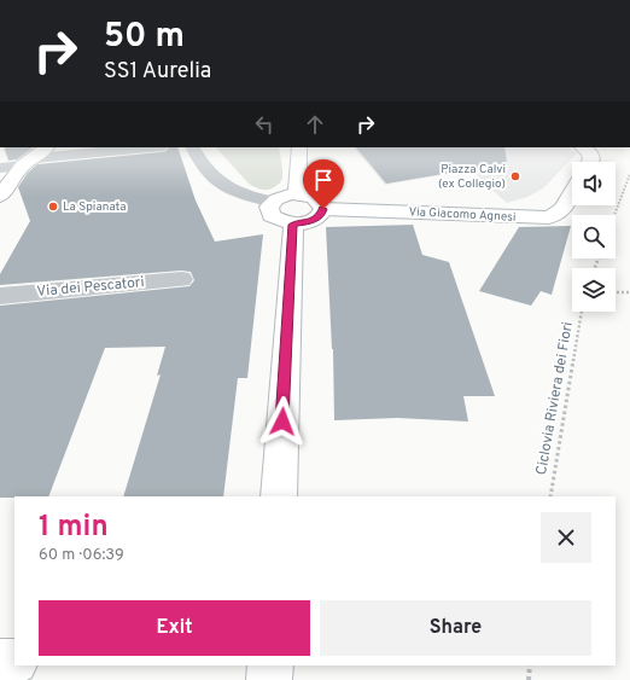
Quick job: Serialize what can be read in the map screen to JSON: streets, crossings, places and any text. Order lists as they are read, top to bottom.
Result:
{
  "streets": {
    "main road": ["Via Giacomo Agnesi"],
    "street": ["Via dei Pescatori"],
    "path": ["Ciclovia Riviera dei Fiori"]
  },
  "places": ["Piazza Calvi (ex Collegio)", "La Spianata"],
  "page": {
    "turn": ["50 m", "SS1 Aurelia"],
    "heading": ["1 min", "60 m · 06:39"],
    "buttons": ["Exit", "Share"]
  }
}
